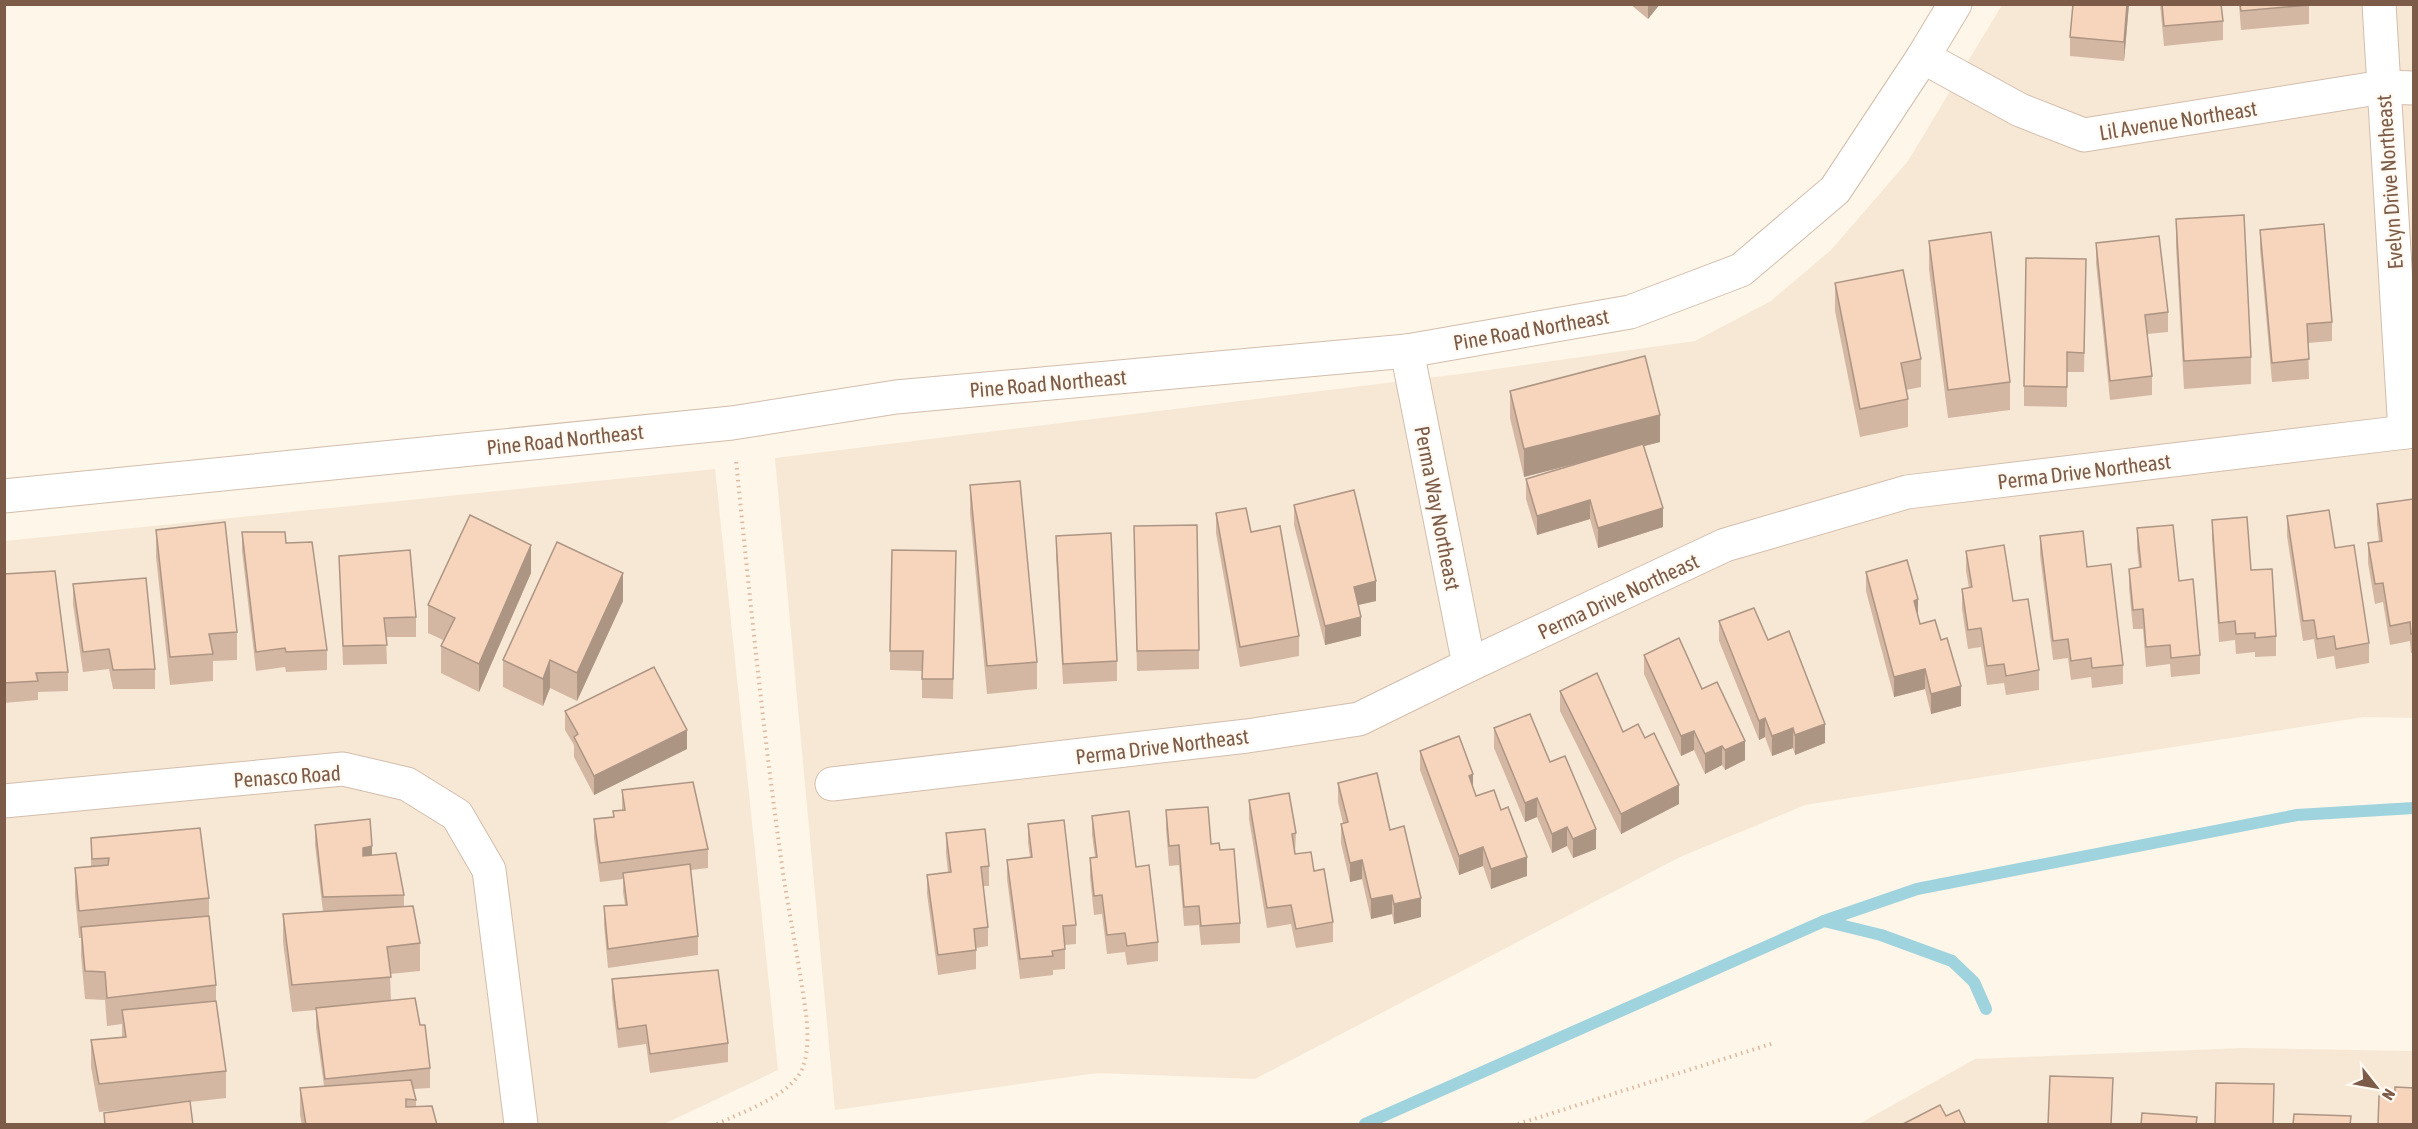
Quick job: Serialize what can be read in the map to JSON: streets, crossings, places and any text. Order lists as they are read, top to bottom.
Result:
{
  "streets": {
    "street": [
      "Lil Avenue Northeast",
      "Evelyn Drive Northeast",
      "Pine Road Northeast",
      "Perma Drive Northeast",
      "Perma Way Northeast",
      "Penasco Road"
    ]
  },
  "crossings": [
    ["Lil Avenue Northeast", "Evelyn Drive Northeast"],
    ["Lil Avenue Northeast", "Pine Road Northeast"],
    ["Evelyn Drive Northeast", "Perma Drive Northeast"],
    ["Pine Road Northeast", "Perma Way Northeast"],
    ["Perma Drive Northeast", "Perma Way Northeast"]
  ],
  "north": "bottom right"
}
